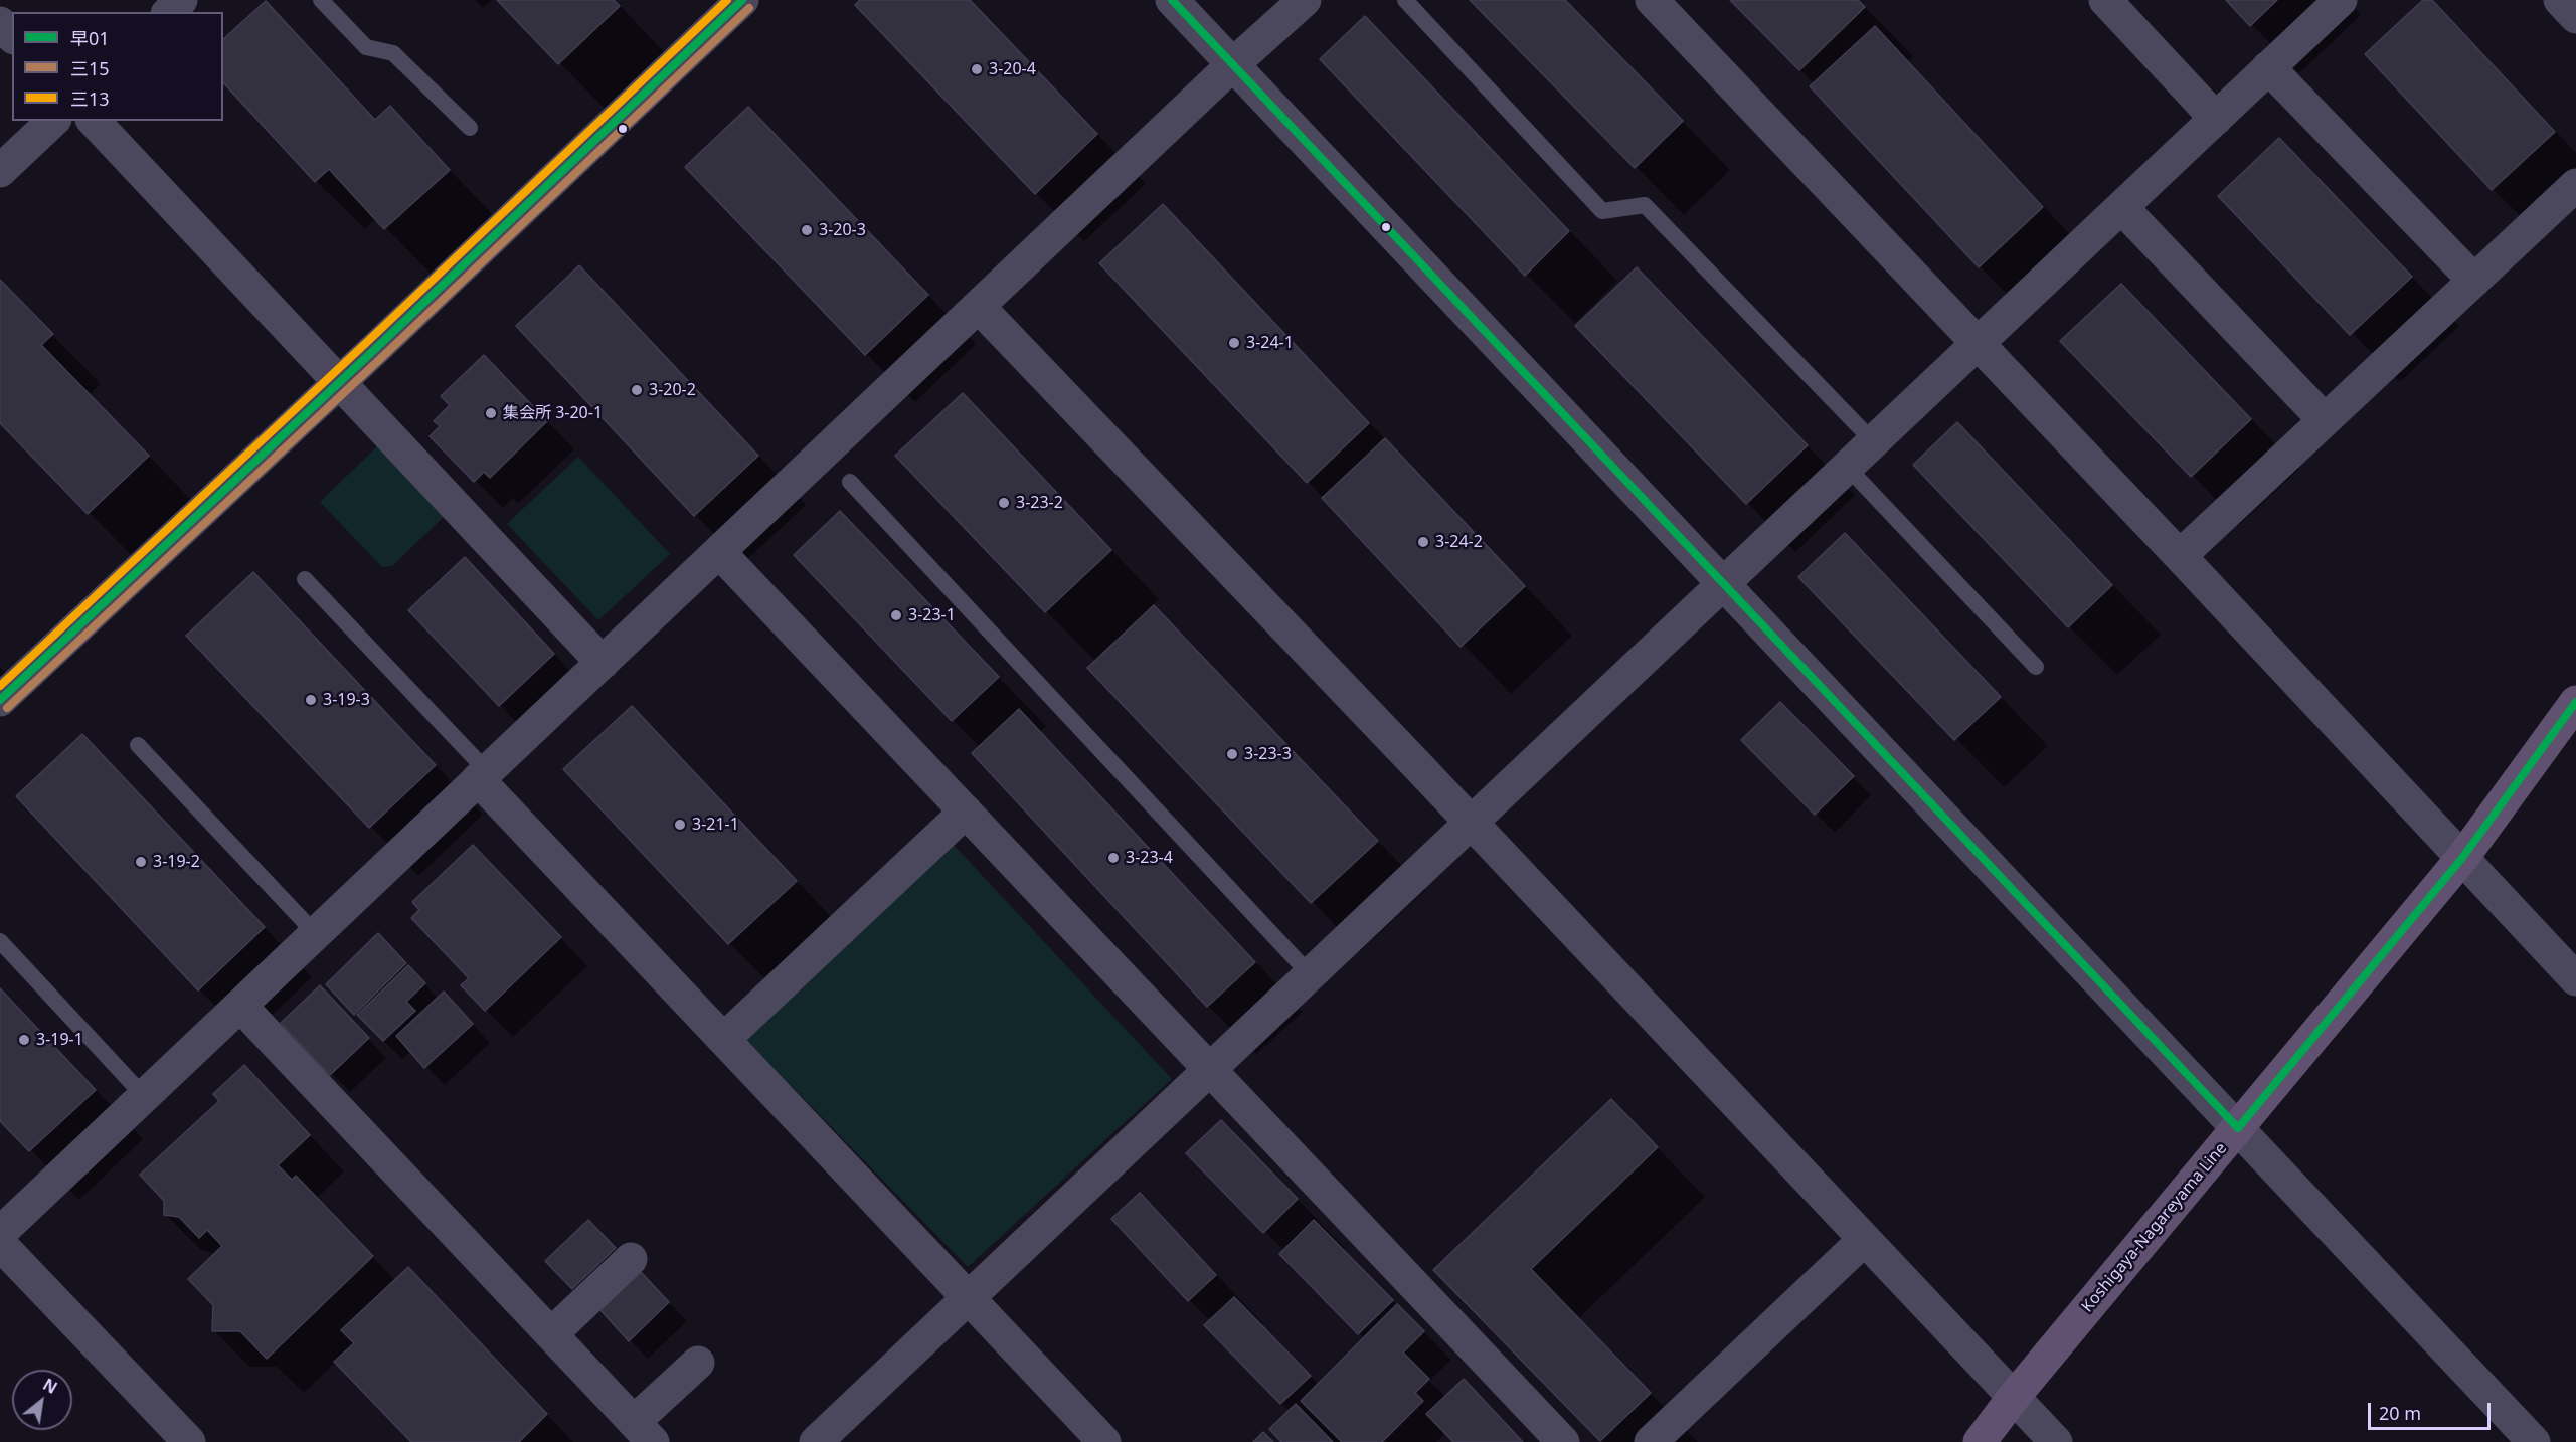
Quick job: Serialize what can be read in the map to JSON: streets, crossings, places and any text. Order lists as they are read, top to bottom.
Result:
{
  "streets": {
    "main road": ["Koshigaya-Nagareyama Line"]
  },
  "places": [
    "3-20-4",
    "3-20-3",
    "3-24-1",
    "3-20-2",
    "集会所 3-20-1",
    "3-23-2",
    "3-24-2",
    "3-23-1",
    "3-19-3",
    "3-23-3",
    "3-21-1",
    "3-23-4",
    "3-19-2",
    "3-19-1"
  ],
  "lines": ["transit line 早01", "transit line 三13", "transit line 三15"],
  "legend": ["早01", "三15", "三13"],
  "scale_bar": "20 m",
  "north": "top right"
}
